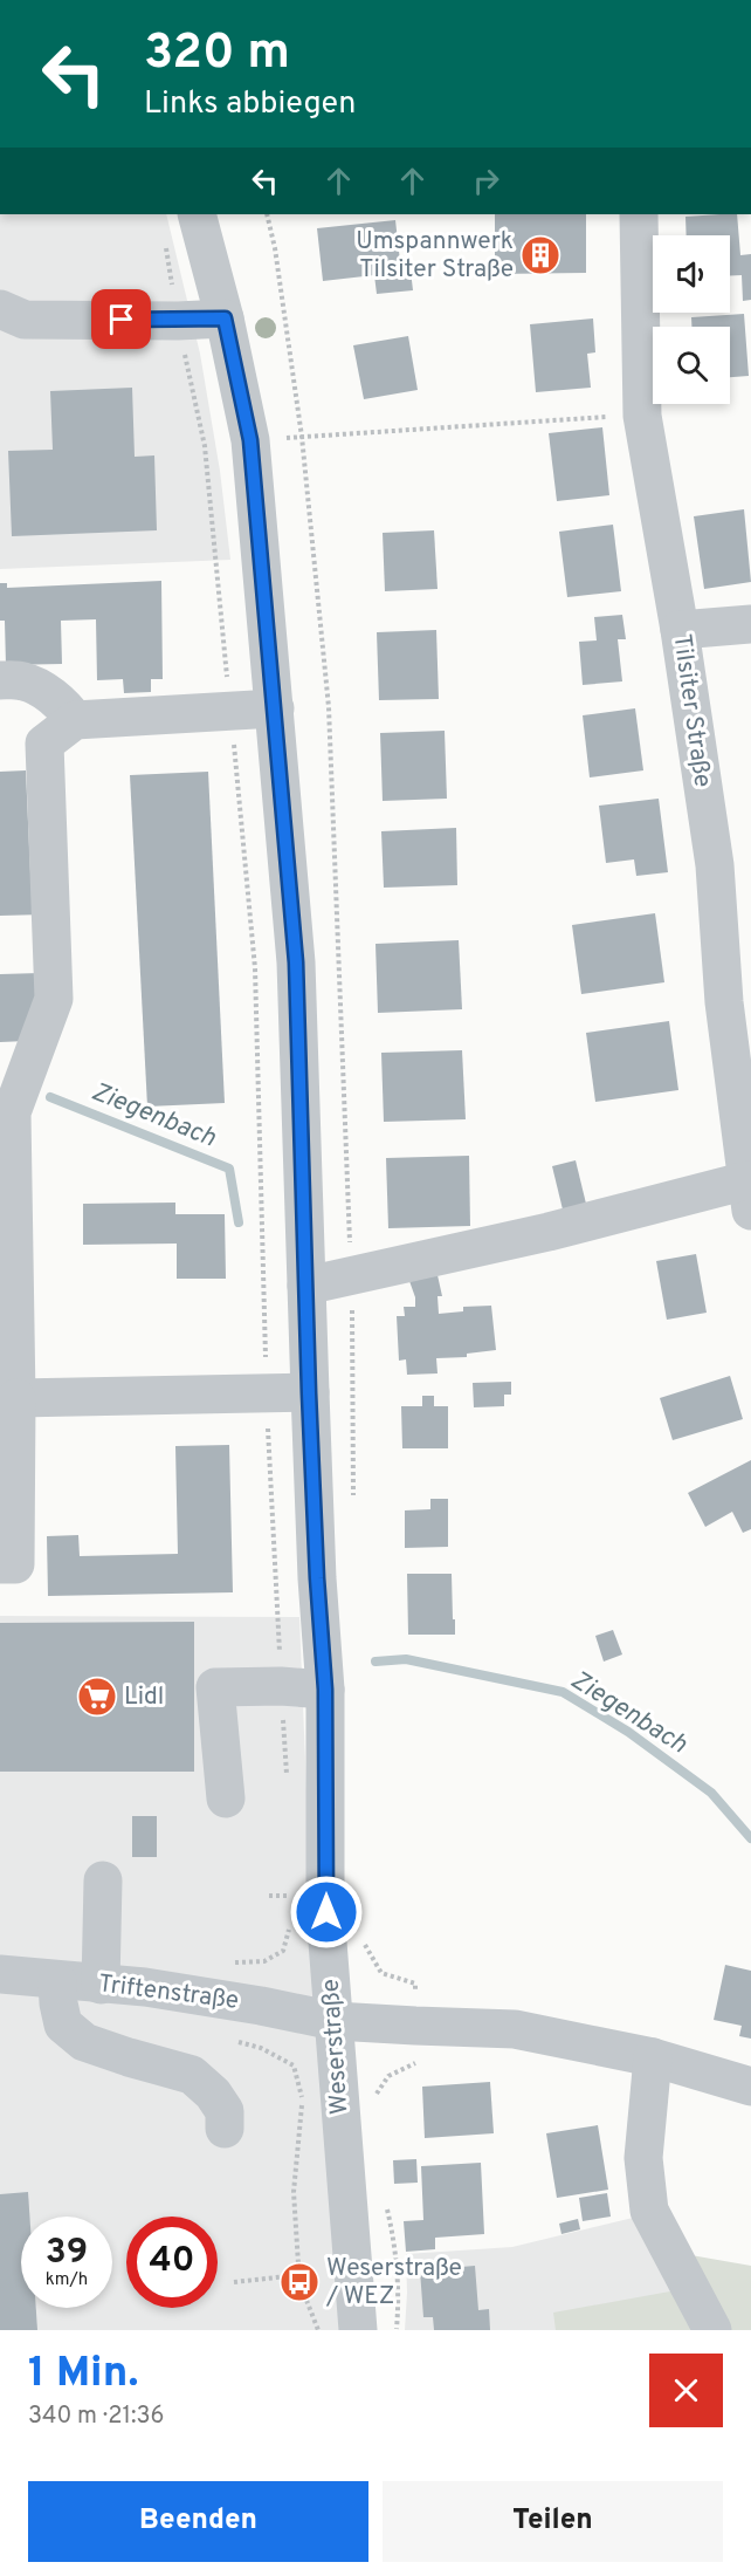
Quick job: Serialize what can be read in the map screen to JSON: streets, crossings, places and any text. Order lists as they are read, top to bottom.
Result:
{
  "streets": {
    "street": ["Tilsiter Straße", "Triftenstraße", "Weserstraße"]
  },
  "crossings": [
    ["Triftenstraße", "Weserstraße"]
  ],
  "water": ["Ziegenbach"],
  "places": {
    "building": ["Umspannwerk Tilsiter Straße"],
    "supermarket": ["Lidl"],
    "bus stop": ["Weserstraße / WEZ"]
  },
  "page": {
    "turn": ["320 m", "Links abbiegen"],
    "speed": "39 km/h",
    "limit": "40",
    "heading": ["1 Min.", "340 m · 21:36"],
    "buttons": ["Beenden", "Teilen"]
  }
}
